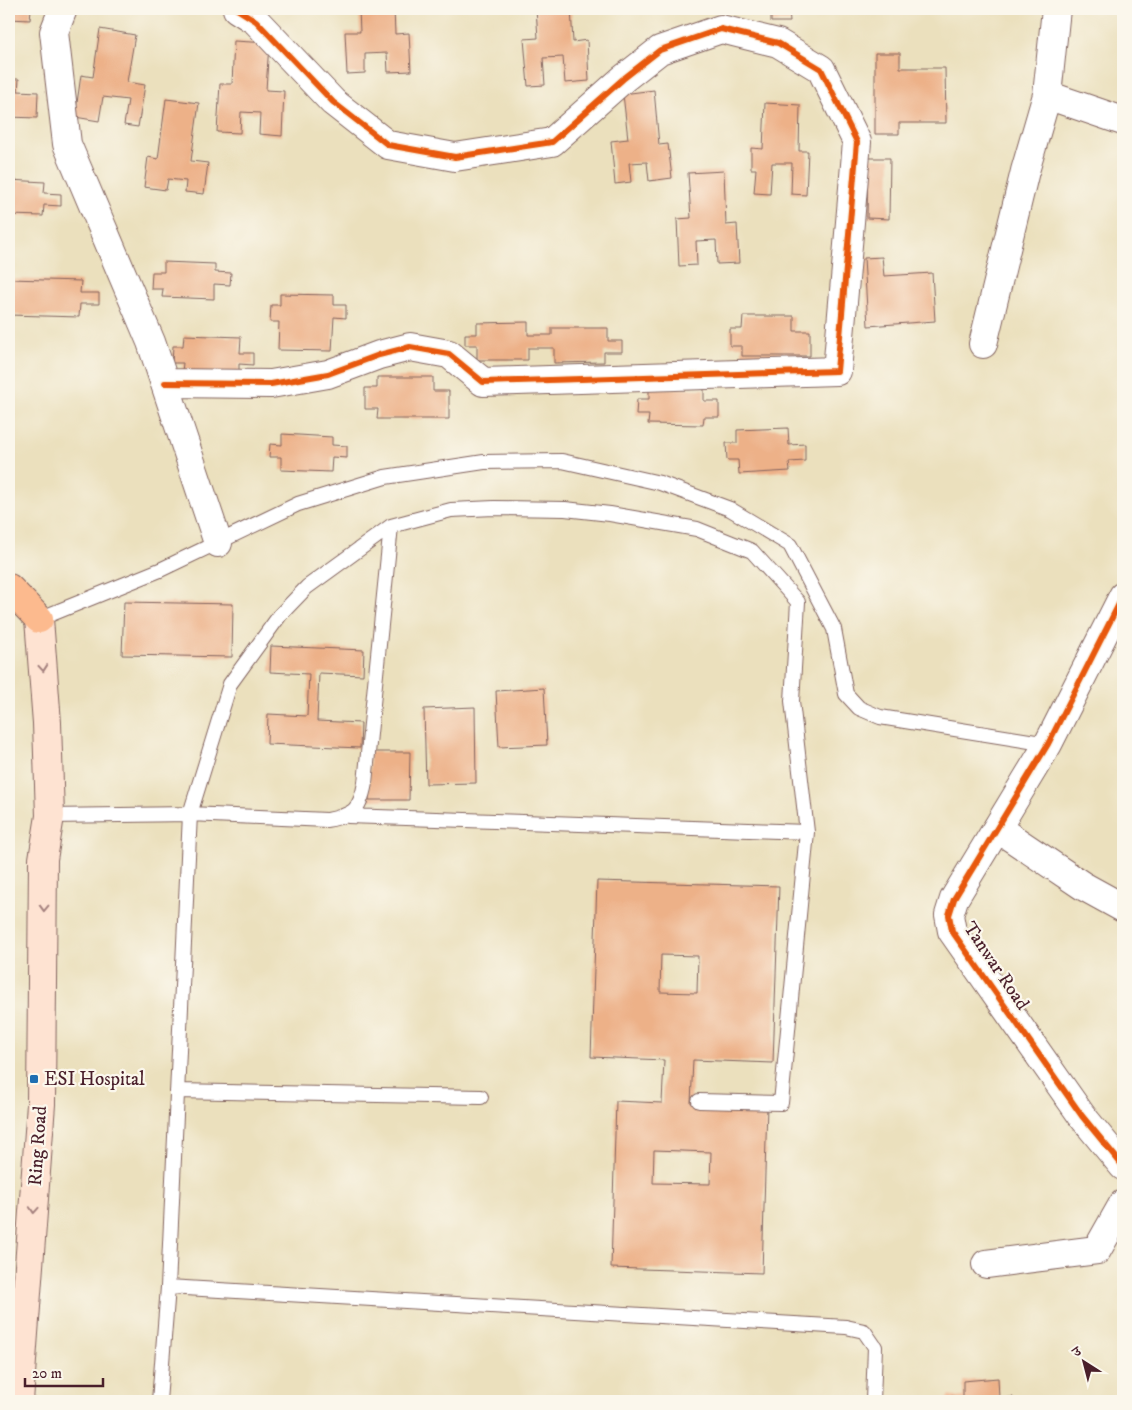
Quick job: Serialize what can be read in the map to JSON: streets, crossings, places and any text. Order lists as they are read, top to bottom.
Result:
{
  "streets": {
    "main road": ["Ring Road"],
    "street": ["Tanwar Road"]
  },
  "one_way": ["Ring Road"],
  "places": {
    "transit": ["ESI Hospital"]
  },
  "scale_bar": "20 m",
  "north": "top left"
}
